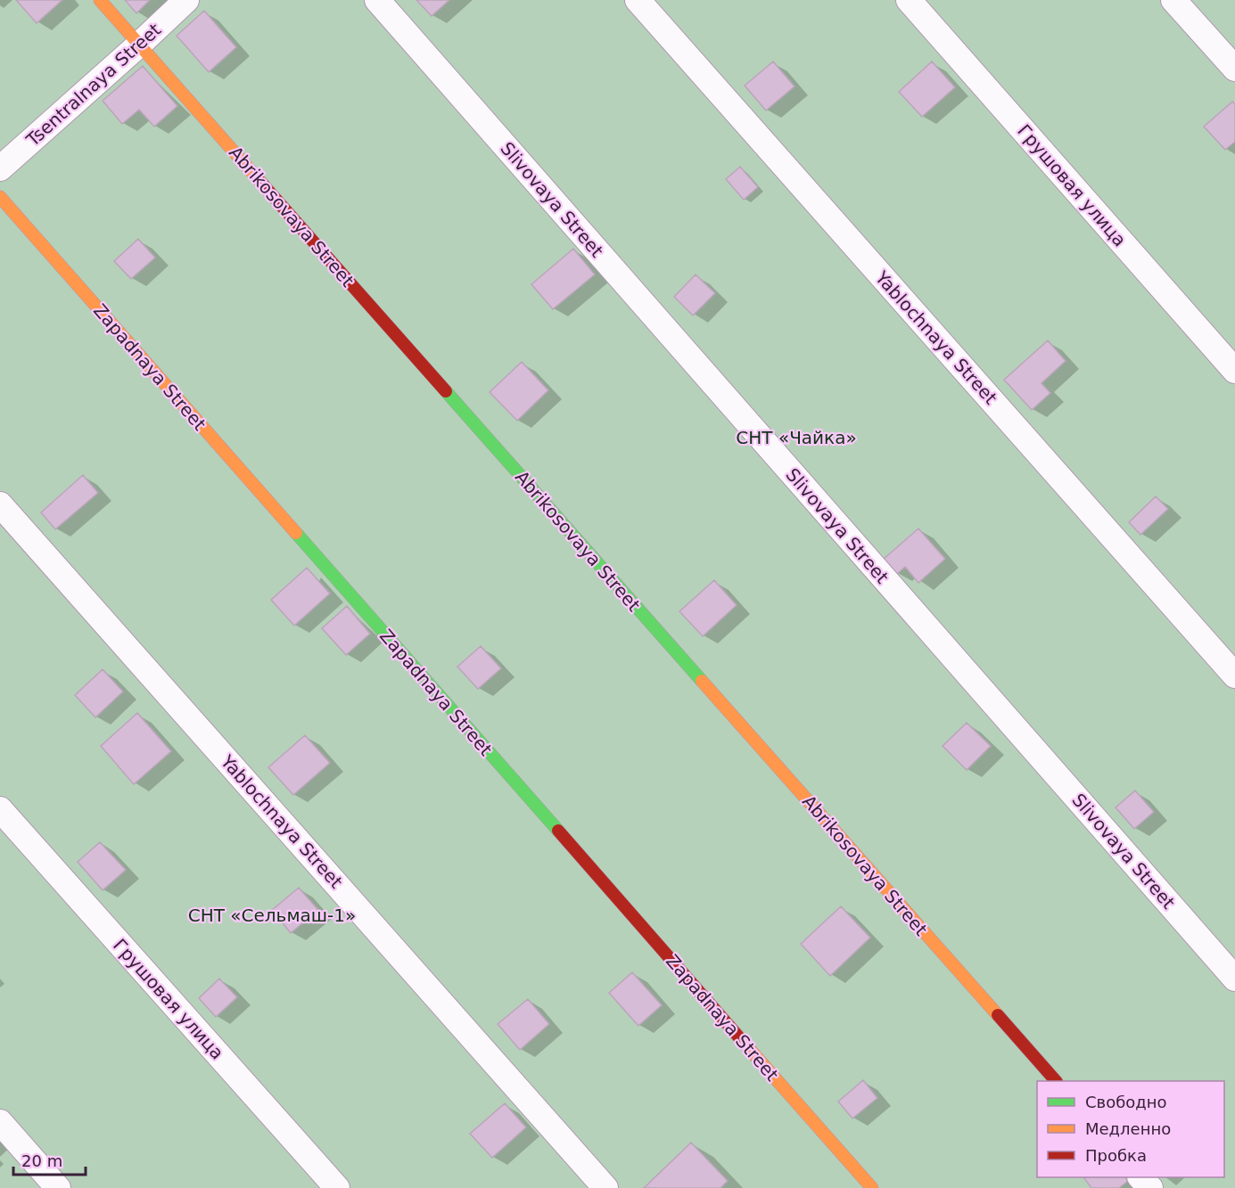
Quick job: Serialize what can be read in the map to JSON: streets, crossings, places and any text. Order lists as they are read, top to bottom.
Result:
{
  "streets": {
    "street": [
      "Tsentralnaya Street",
      "Грушовая улица",
      "Slivovaya Street",
      "Abrikosovaya Street",
      "Yablochnaya Street",
      "Zapadnaya Street"
    ]
  },
  "crossings": [
    ["Tsentralnaya Street", "Abrikosovaya Street"]
  ],
  "parks": ["СНТ «Чайка»", "СНТ «Сельмаш-1»"],
  "legend": ["Свободно", "Медленно", "Пробка"],
  "scale_bar": "20 m"
}
